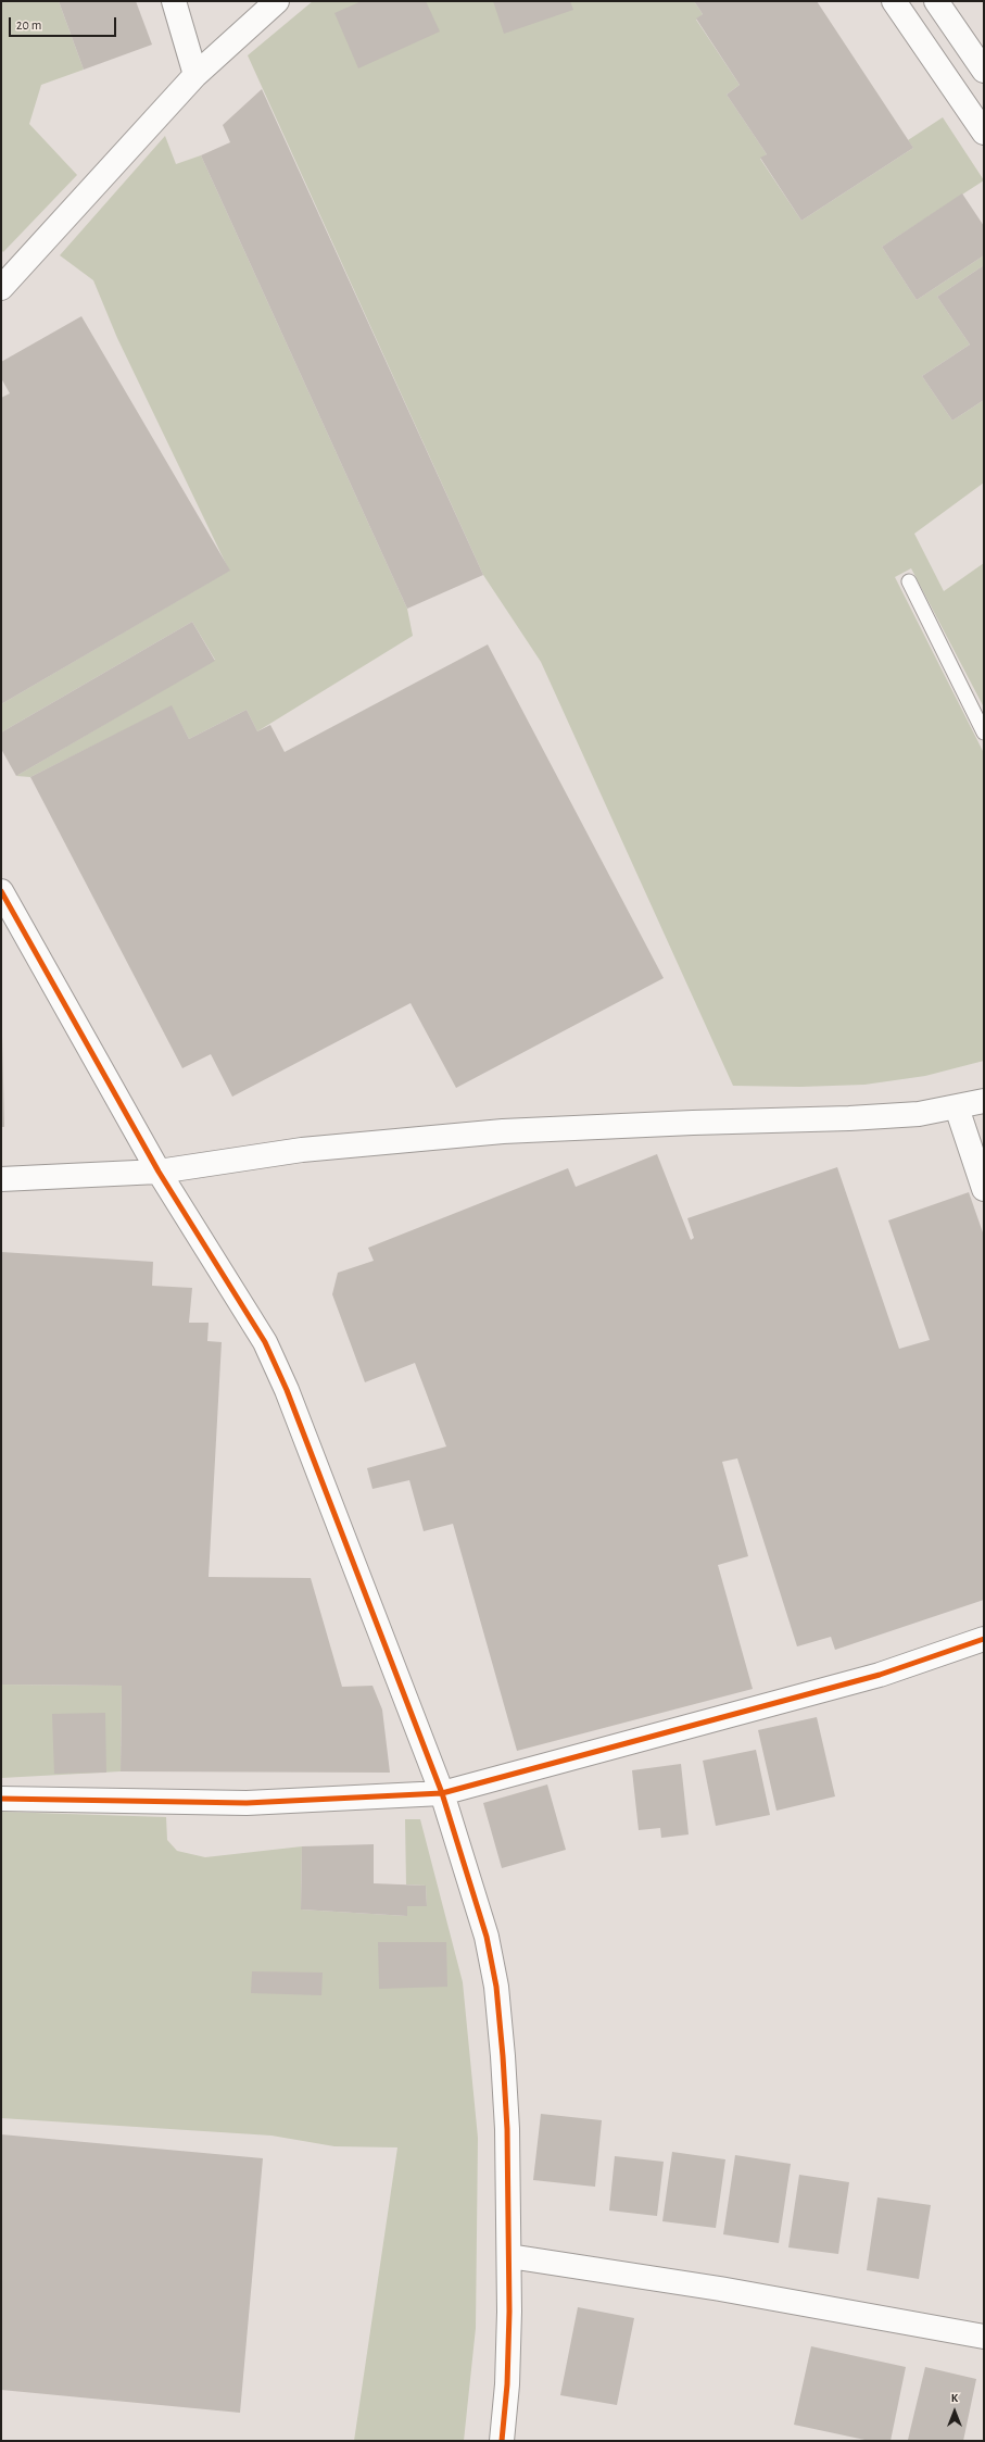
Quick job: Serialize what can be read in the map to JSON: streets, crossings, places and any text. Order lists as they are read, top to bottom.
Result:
{
  "scale_bar": "20 m",
  "north": "top"
}
